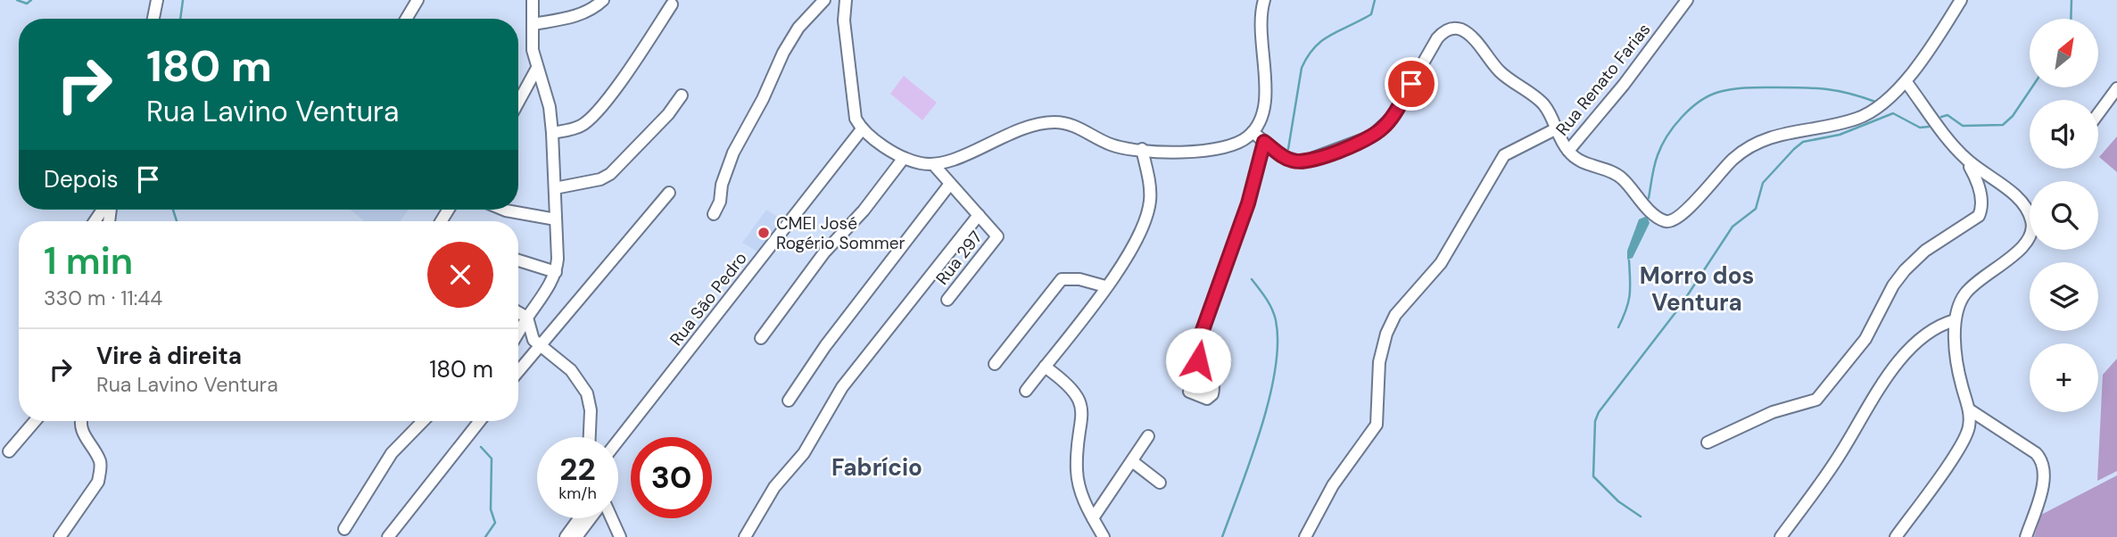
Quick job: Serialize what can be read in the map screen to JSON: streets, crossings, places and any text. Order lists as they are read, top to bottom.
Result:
{
  "streets": {
    "street": ["Rua Renato Farias", "Rua 297", "Rua São Pedro"]
  },
  "districts": ["Morro dos Ventura", "Fabrício"],
  "places": ["CMEI José Rogério Sommer"],
  "north": "top right",
  "page": {
    "map_buttons": "+",
    "turn": ["180 m", "Rua Lavino Ventura"],
    "then": "Depois",
    "heading": ["1 min", "330 m · 11:44"],
    "list": [
      {
        "name": "Vire à direita",
        "note": "Rua Lavino Ventura",
        "value": "180 m"
      }
    ],
    "speed": "22 km/h",
    "limit": "30"
  }
}
